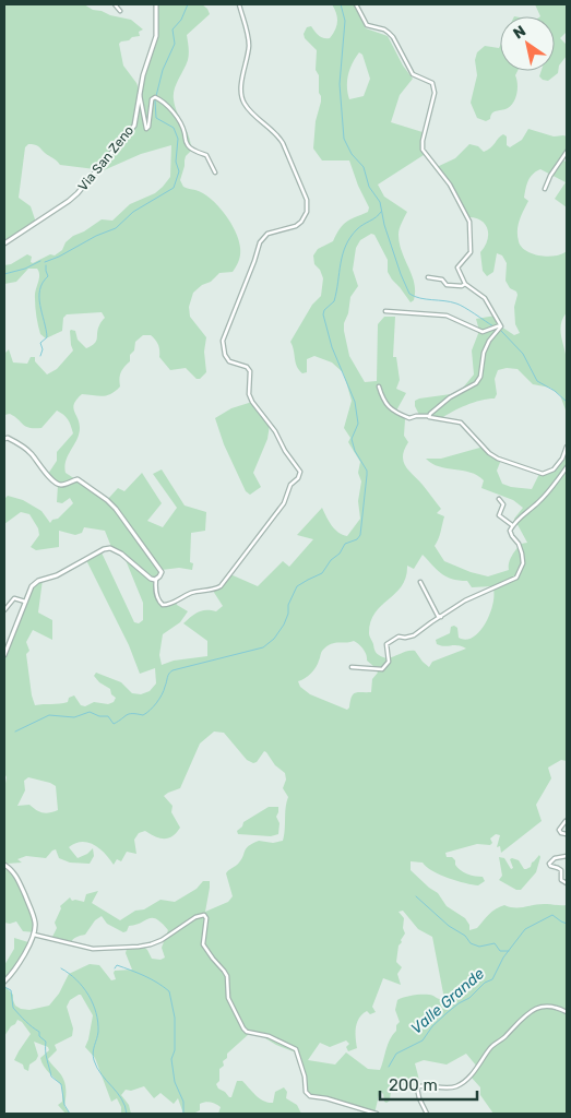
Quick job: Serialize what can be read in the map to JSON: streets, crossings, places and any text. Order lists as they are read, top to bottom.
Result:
{
  "streets": {
    "street": ["Via San Zeno"]
  },
  "water": ["Valle Grande"],
  "scale_bar": "200 m",
  "north": "top left"
}
